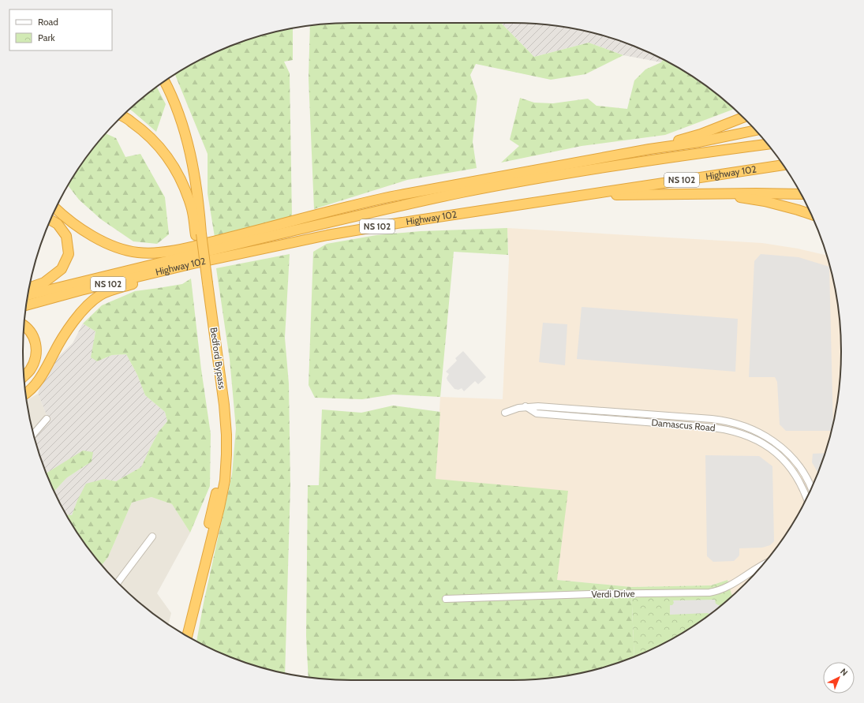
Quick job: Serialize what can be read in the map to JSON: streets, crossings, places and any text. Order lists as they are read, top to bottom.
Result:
{
  "streets": {
    "highway": ["Highway 102", "NS 102", "Bedford Bypass"],
    "street": ["Damascus Road", "Verdi Drive"]
  },
  "legend": ["Road", "Park"],
  "north": "top right"
}
